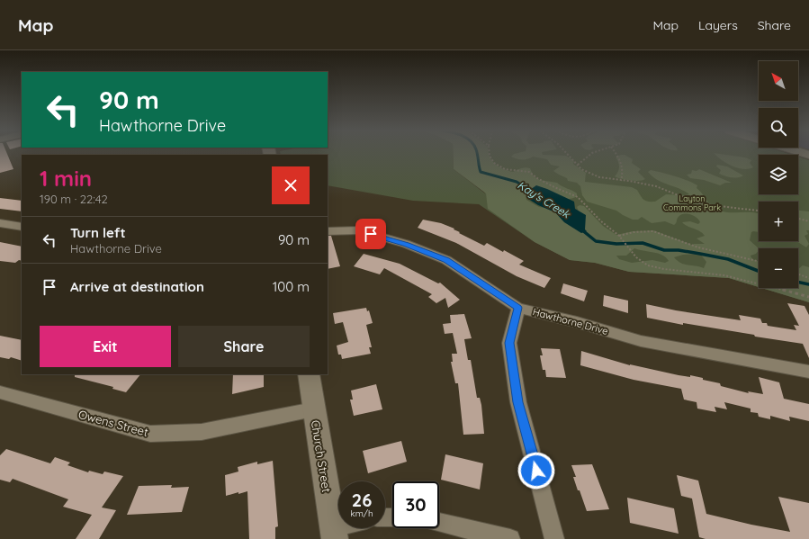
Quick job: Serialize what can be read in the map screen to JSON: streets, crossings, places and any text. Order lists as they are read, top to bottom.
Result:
{
  "streets": {
    "street": ["Hawthorne Drive", "Owens Street", "Church Street"]
  },
  "crossings": [
    ["Owens Street", "Church Street"]
  ],
  "water": ["Kay's Creek"],
  "parks": ["Layton Commons Park"],
  "north": "top left",
  "page": {
    "header": "Map",
    "nav": ["Map", "Layers", "Share"],
    "map_buttons": ["+", "−"],
    "turn": ["90 m", "Hawthorne Drive"],
    "heading": ["1 min", "190 m · 22:42"],
    "list": [
      {
        "name": "Turn left",
        "note": "Hawthorne Drive",
        "value": "90 m"
      },
      {
        "name": "Arrive at destination",
        "value": "100 m"
      }
    ],
    "buttons": ["Exit", "Share"],
    "speed": "26 km/h",
    "limit": "30"
  }
}
